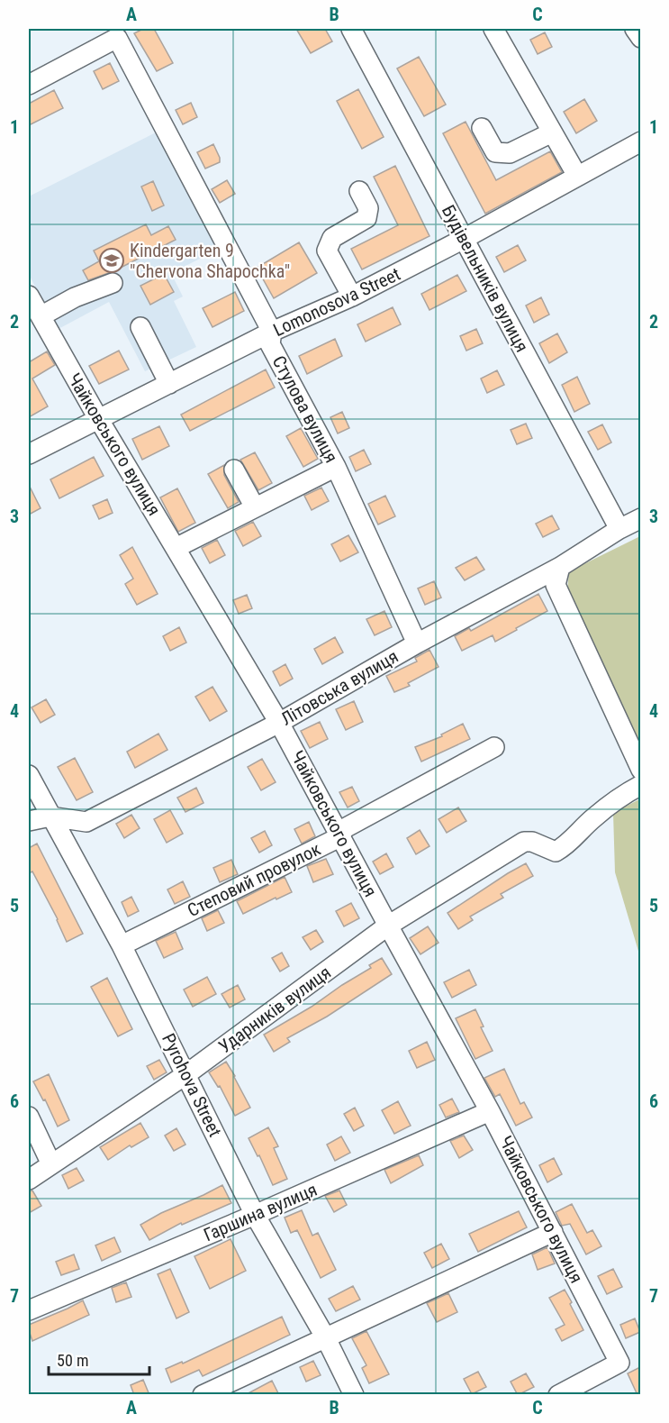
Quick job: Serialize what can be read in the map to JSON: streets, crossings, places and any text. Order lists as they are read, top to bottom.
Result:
{
  "streets": {
    "street": [
      "Будівельників вулиця",
      "Lomonosova Street",
      "Стулова вулиця",
      "Чайковського вулиця",
      "Літовська вулиця",
      "Степовий провулок",
      "Ударників вулиця",
      "Pyrohova Street",
      "Гаршина вулиця"
    ]
  },
  "crossings": [
    ["Будівельників вулиця", "Lomonosova Street"],
    ["Будівельників вулиця", "Літовська вулиця"],
    ["Lomonosova Street", "Стулова вулиця"],
    ["Lomonosova Street", "Чайковського вулиця"],
    ["Стулова вулиця", "Літовська вулиця"],
    ["Чайковського вулиця", "Літовська вулиця"],
    ["Чайковського вулиця", "Степовий провулок"],
    ["Чайковського вулиця", "Ударників вулиця"],
    ["Чайковського вулиця", "Гаршина вулиця"],
    ["Літовська вулиця", "Pyrohova Street"],
    ["Степовий провулок", "Pyrohova Street"],
    ["Ударників вулиця", "Pyrohova Street"],
    ["Pyrohova Street", "Гаршина вулиця"]
  ],
  "places": {
    "school or university": ["Kindergarten 9 \"Chervona Shapochka\""]
  },
  "scale_bar": "50 m",
  "grid": {
    "columns": ["A", "B", "C"],
    "rows": [
      "1",
      "2",
      "3",
      "4",
      "5",
      "6",
      "7"
    ]
  }
}
